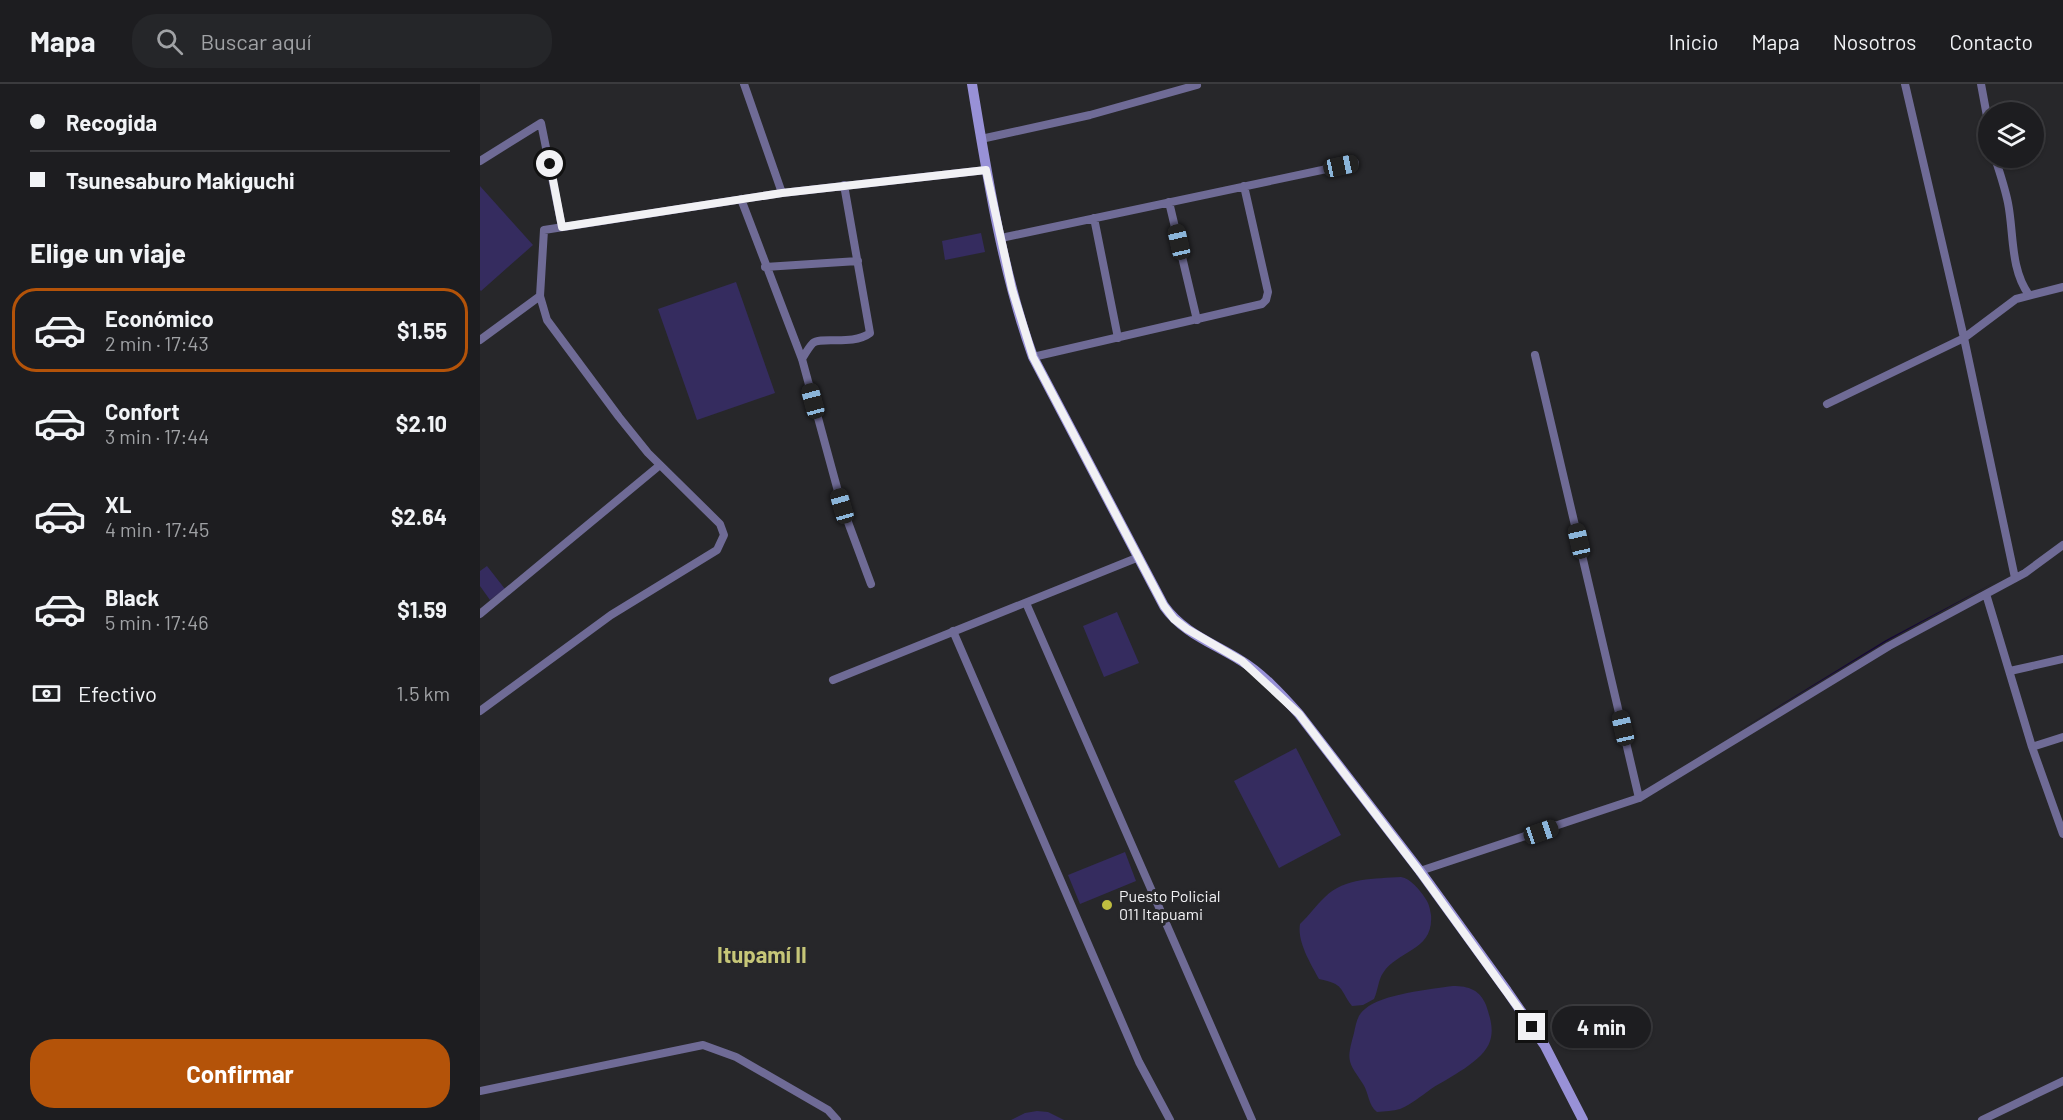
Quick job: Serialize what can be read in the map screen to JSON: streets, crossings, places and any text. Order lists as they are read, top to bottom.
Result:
{
  "districts": ["Itupamí II"],
  "places": ["Puesto Policial 011 Itapuami"],
  "page": {
    "header": "Mapa",
    "search": "Buscar aquí",
    "nav": [
      "Inicio",
      "Mapa",
      "Nosotros",
      "Contacto"
    ],
    "banner": ["Recogida", "Tsunesaburo Makiguchi"],
    "heading": "Elige un viaje",
    "list": [
      {
        "name": "Económico",
        "note": "2 min · 17:43",
        "value": "$1.55"
      },
      {
        "name": "Confort",
        "note": "3 min · 17:44",
        "value": "$2.10"
      },
      {
        "name": "XL",
        "note": "4 min · 17:45",
        "value": "$2.64"
      },
      {
        "name": "Black",
        "note": "5 min · 17:46",
        "value": "$1.59"
      }
    ],
    "pay": ["Efectivo", "1.5 km"],
    "bubble": "4 min",
    "buttons": "Confirmar"
  }
}
